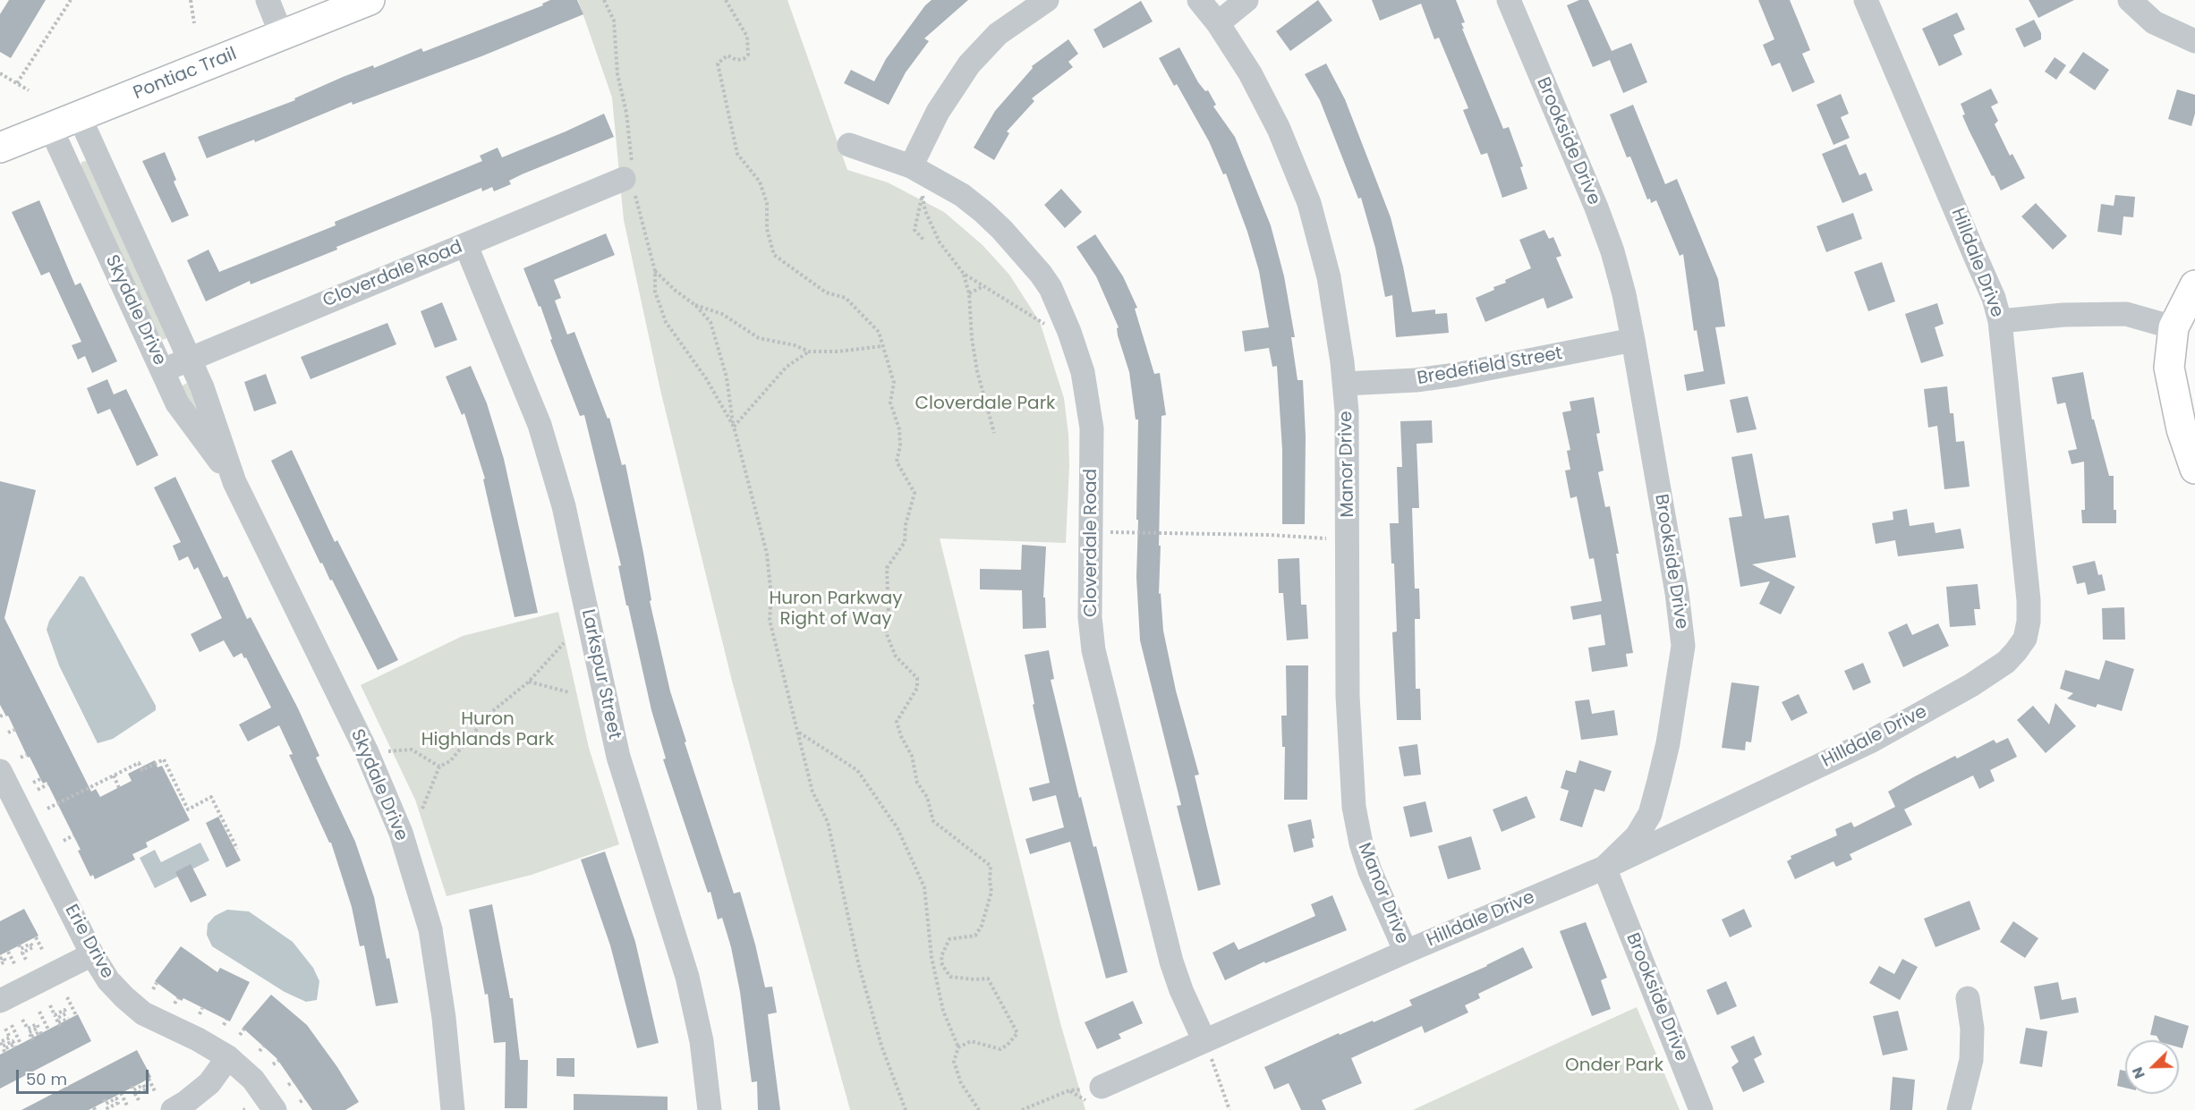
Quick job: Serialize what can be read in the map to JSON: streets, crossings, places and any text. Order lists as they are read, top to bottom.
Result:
{
  "streets": {
    "main road": ["Pontiac Trail"],
    "street": [
      "Brookside Drive",
      "Hilldale Drive",
      "Cloverdale Road",
      "Skydale Drive",
      "Bredefield Street",
      "Manor Drive",
      "Larkspur Street",
      "Erie Drive"
    ]
  },
  "crossings": [
    ["Pontiac Trail", "Skydale Drive"],
    ["Brookside Drive", "Hilldale Drive"],
    ["Brookside Drive", "Bredefield Street"],
    ["Hilldale Drive", "Cloverdale Road"],
    ["Hilldale Drive", "Manor Drive"],
    ["Cloverdale Road", "Skydale Drive"],
    ["Cloverdale Road", "Larkspur Street"],
    ["Bredefield Street", "Manor Drive"]
  ],
  "parks": [
    "Cloverdale Park",
    "Huron Parkway Right of Way",
    "Huron Highlands Park",
    "Onder Park"
  ],
  "scale_bar": "50 m",
  "north": "bottom left"
}
